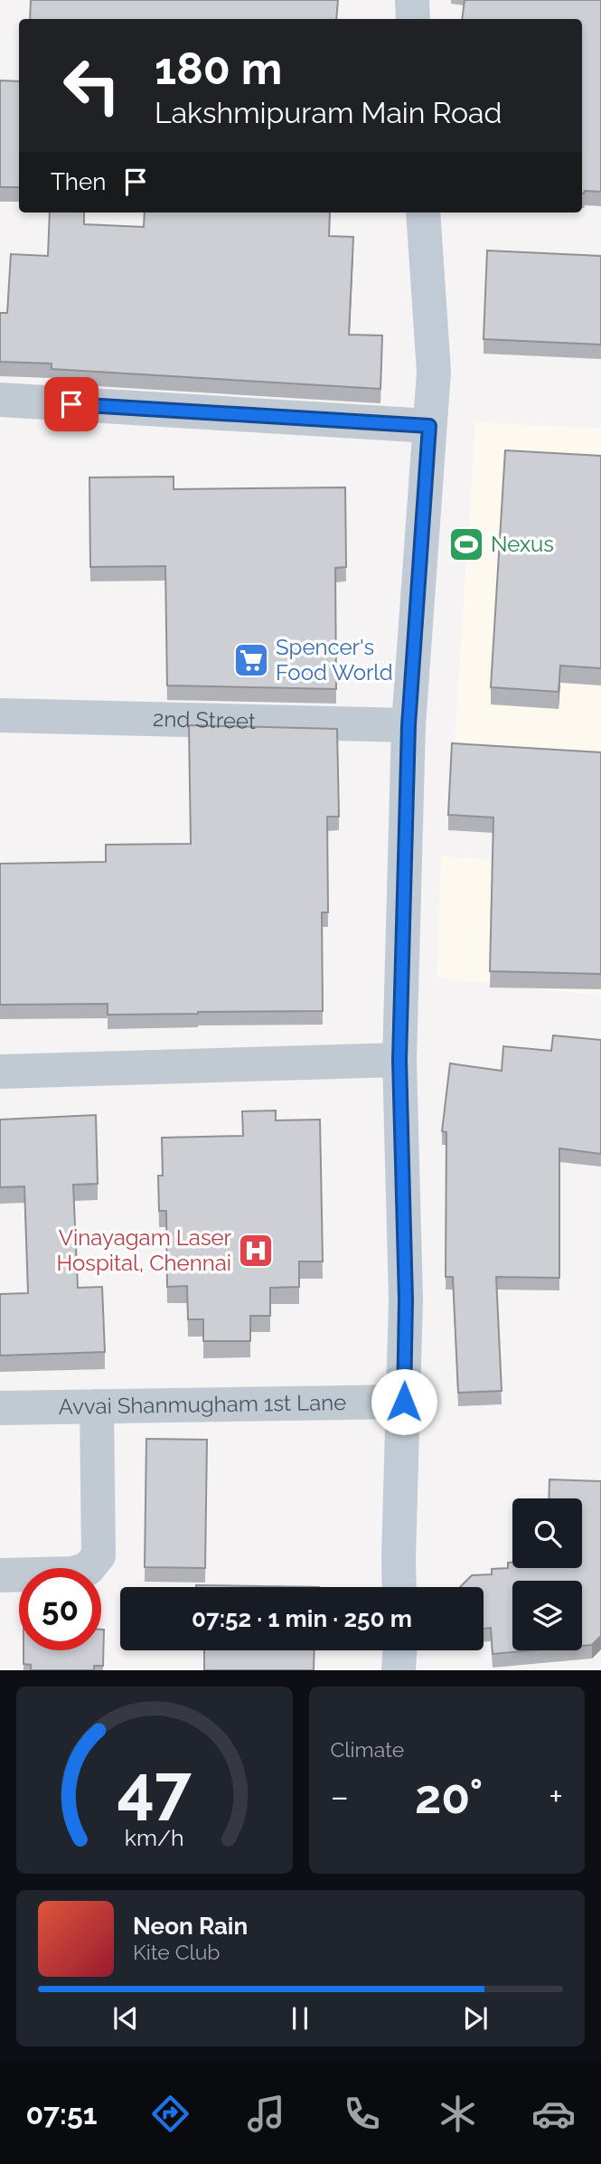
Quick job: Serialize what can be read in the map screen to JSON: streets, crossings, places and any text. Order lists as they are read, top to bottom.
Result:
{
  "streets": {
    "street": ["2nd Street", "Avvai Shanmugham 1st Lane"]
  },
  "places": {
    "sports": ["Nexus"],
    "supermarket": ["Spencer's Food World"],
    "hospital": ["Vinayagam Laser Hospital, Chennai"]
  },
  "page": {
    "turn": ["180 m", "Lakshmipuram Main Road"],
    "then": "Then",
    "limit": "50",
    "trip": "07:52 · 1 min · 250 m",
    "tile": "Climate",
    "heat": ["−", "20°", "+"],
    "song": ["Neon Rain", "Kite Club"],
    "tabs": "07:51",
    "gauge": ["47", "km/h"]
  }
}
